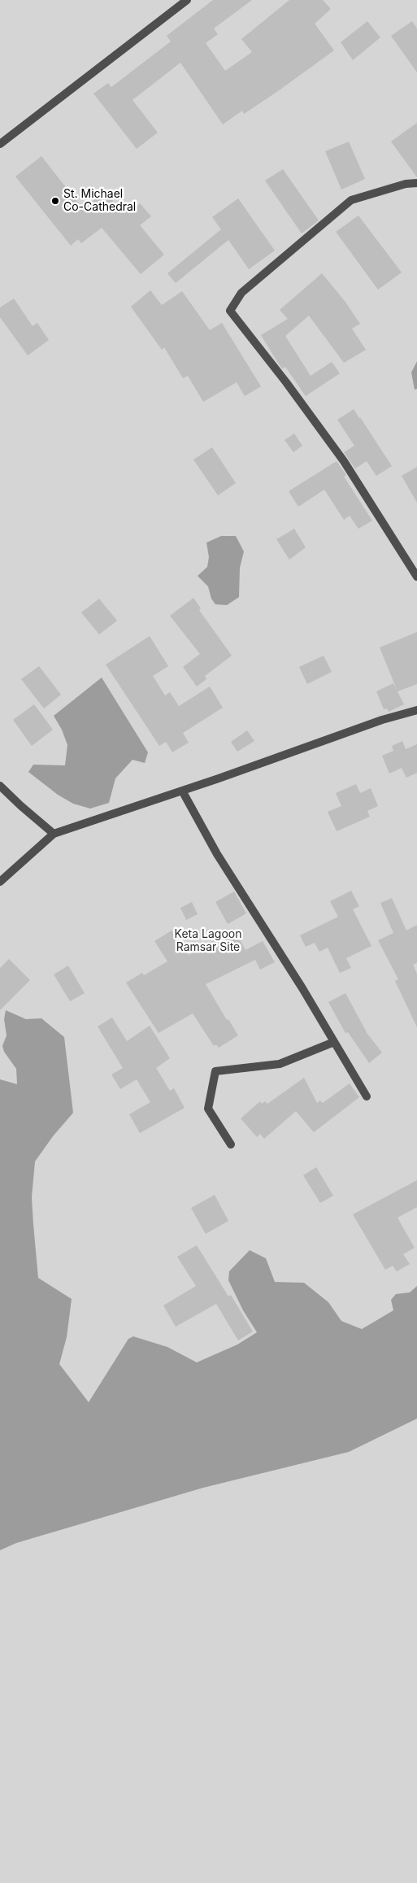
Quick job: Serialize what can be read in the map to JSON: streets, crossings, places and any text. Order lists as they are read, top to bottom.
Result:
{
  "parks": ["Keta Lagoon Ramsar Site"],
  "places": ["St. Michael Co-Cathedral"]
}
